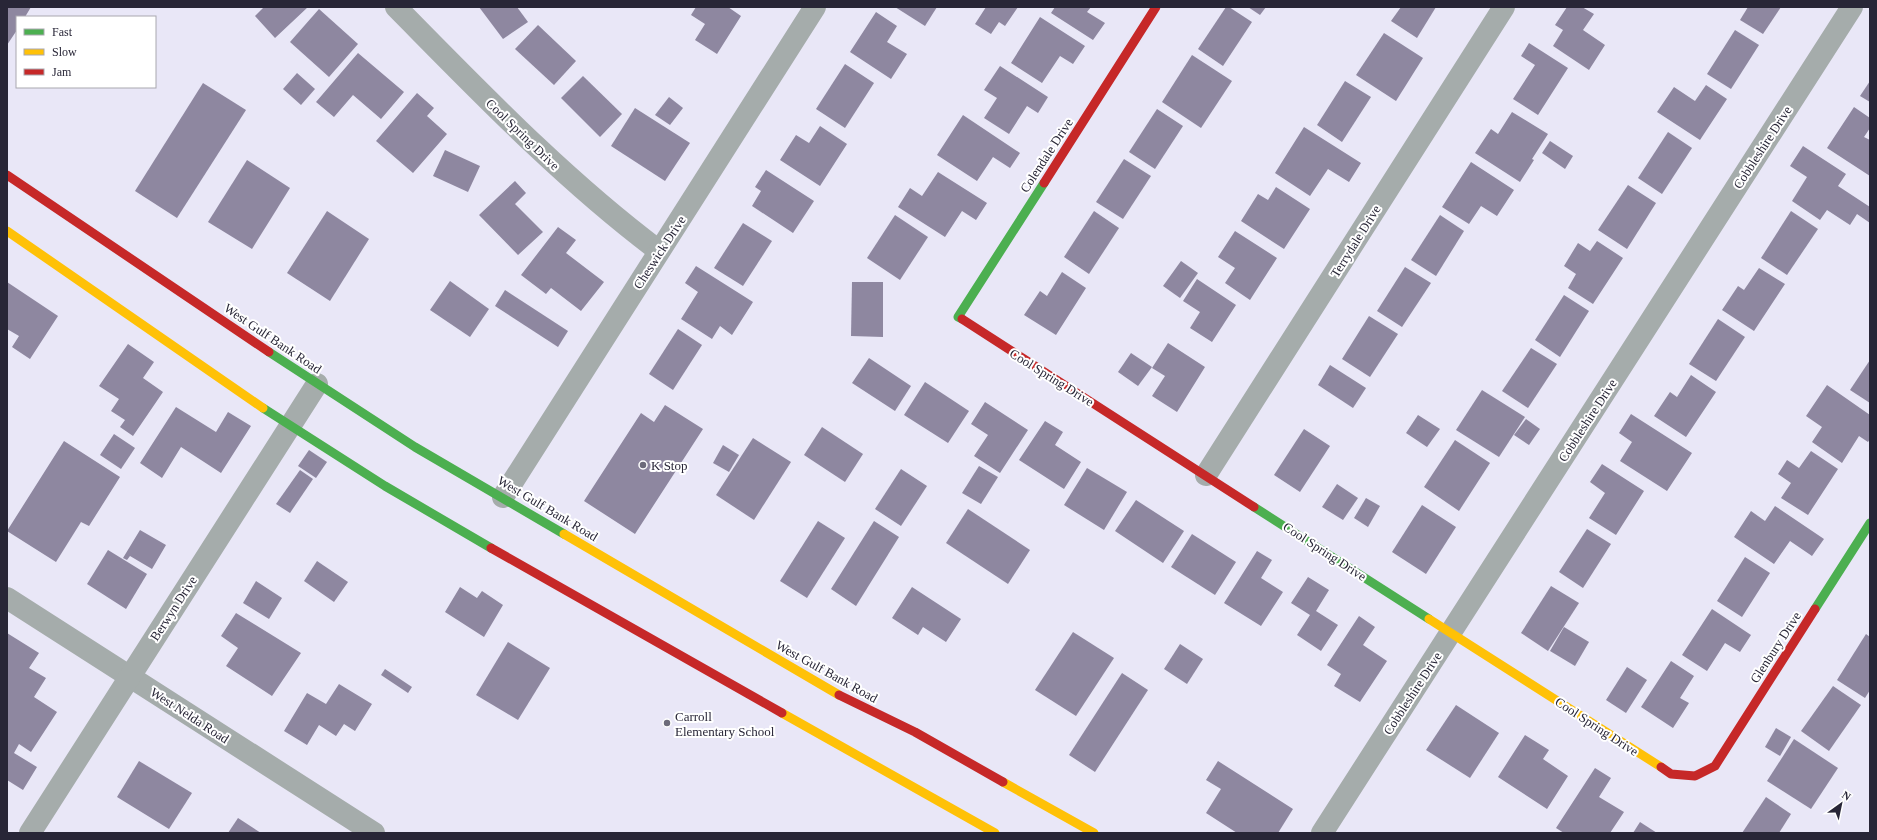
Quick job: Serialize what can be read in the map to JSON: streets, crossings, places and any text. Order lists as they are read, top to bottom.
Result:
{
  "streets": {
    "main road": [
      "Cool Spring Drive",
      "Colendale Drive",
      "West Gulf Bank Road",
      "Glenbury Drive"
    ],
    "street": [
      "Cobbleshire Drive",
      "Terrydale Drive",
      "Cheswick Drive",
      "Berwyn Drive",
      "West Nelda Road"
    ]
  },
  "crossings": [
    ["Cool Spring Drive", "Cobbleshire Drive"],
    ["Cool Spring Drive", "Colendale Drive"],
    ["Cool Spring Drive", "Terrydale Drive"],
    ["Cool Spring Drive", "Cheswick Drive"],
    ["Cool Spring Drive", "Glenbury Drive"],
    ["Cheswick Drive", "West Gulf Bank Road"],
    ["West Gulf Bank Road", "Berwyn Drive"],
    ["Berwyn Drive", "West Nelda Road"]
  ],
  "places": ["K Stop", "Carroll Elementary School"],
  "legend": ["Fast", "Slow", "Jam"],
  "north": "top right"
}
